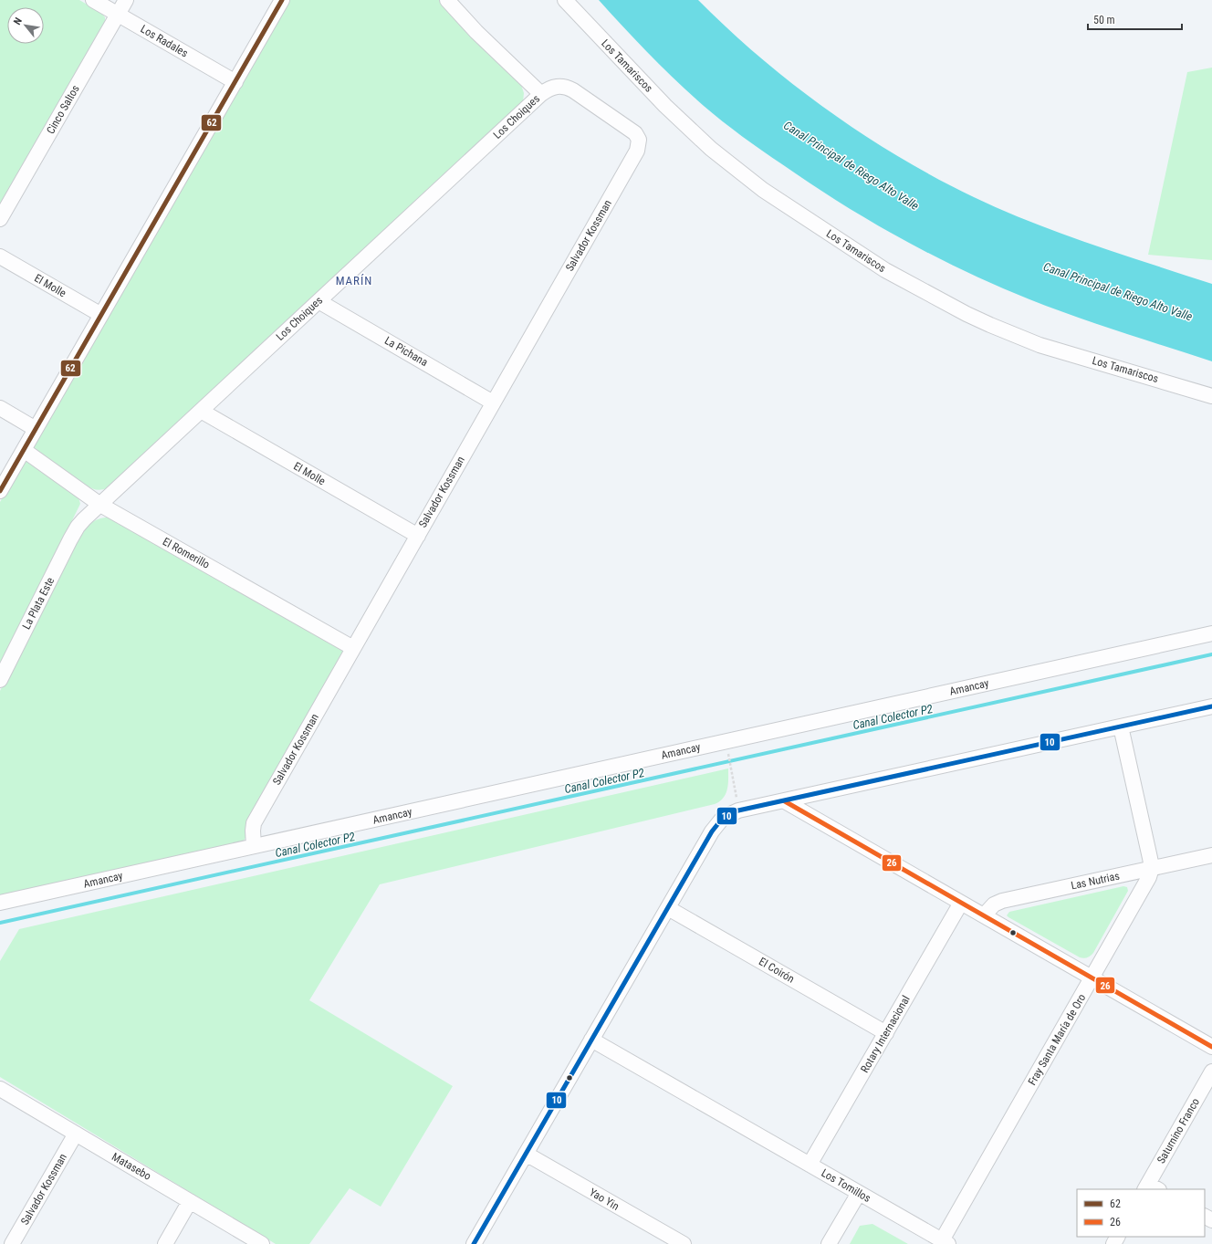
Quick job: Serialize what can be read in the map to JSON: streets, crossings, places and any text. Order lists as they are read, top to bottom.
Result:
{
  "streets": {
    "street": [
      "Los Radales",
      "Los Tamariscos",
      "Cinco Saltos",
      "Los Choiques",
      "Salvador Kossman",
      "El Molle",
      "La Pichana",
      "El Romerillo",
      "La Plata Este",
      "Amancay",
      "Las Nutrias",
      "El Coirón",
      "Rotary Internacional",
      "Fray Santa María de Oro",
      "Saturnino Franco",
      "Matasebo",
      "Los Tomillos",
      "Yao Yin"
    ]
  },
  "crossings": [
    ["Los Radales", "Cinco Saltos"],
    ["Los Choiques", "Salvador Kossman"],
    ["Los Choiques", "El Molle"],
    ["Los Choiques", "La Pichana"],
    ["Los Choiques", "El Romerillo"],
    ["Los Choiques", "La Plata Este"],
    ["Salvador Kossman", "El Molle"],
    ["Salvador Kossman", "La Pichana"],
    ["Salvador Kossman", "El Romerillo"],
    ["Salvador Kossman", "Amancay"],
    ["Salvador Kossman", "Matasebo"],
    ["Las Nutrias", "Fray Santa María de Oro"],
    ["El Coirón", "Rotary Internacional"],
    ["Rotary Internacional", "Los Tomillos"],
    ["Fray Santa María de Oro", "Los Tomillos"]
  ],
  "districts": ["MARÍN"],
  "water": ["Canal Principal de Riego Alto Valle", "Canal Colector P2"],
  "lines": ["transit line 62", "transit line 10", "transit line 26"],
  "legend": ["62", "26"],
  "scale_bar": "50 m",
  "north": "top left"
}
